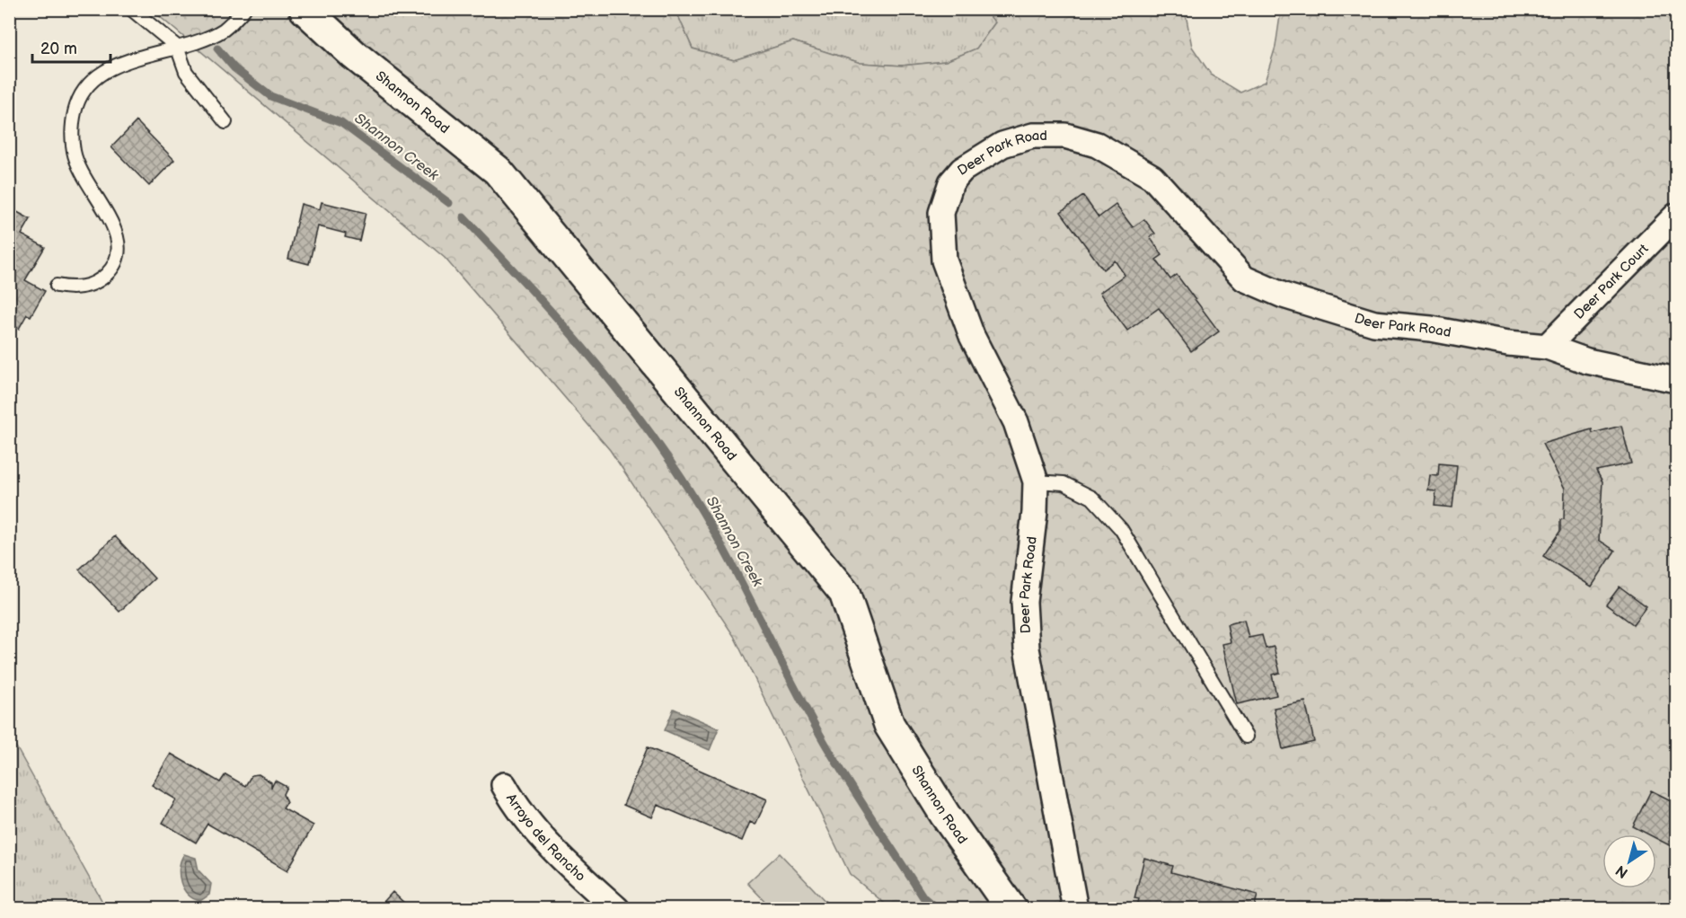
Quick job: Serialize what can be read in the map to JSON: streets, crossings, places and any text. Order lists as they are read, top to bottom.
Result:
{
  "streets": {
    "street": [
      "Shannon Road",
      "Deer Park Road",
      "Deer Park Court",
      "Arroyo del Rancho"
    ]
  },
  "crossings": [
    ["Deer Park Road", "Deer Park Court"]
  ],
  "water": ["Shannon Creek"],
  "scale_bar": "20 m",
  "north": "bottom left"
}
